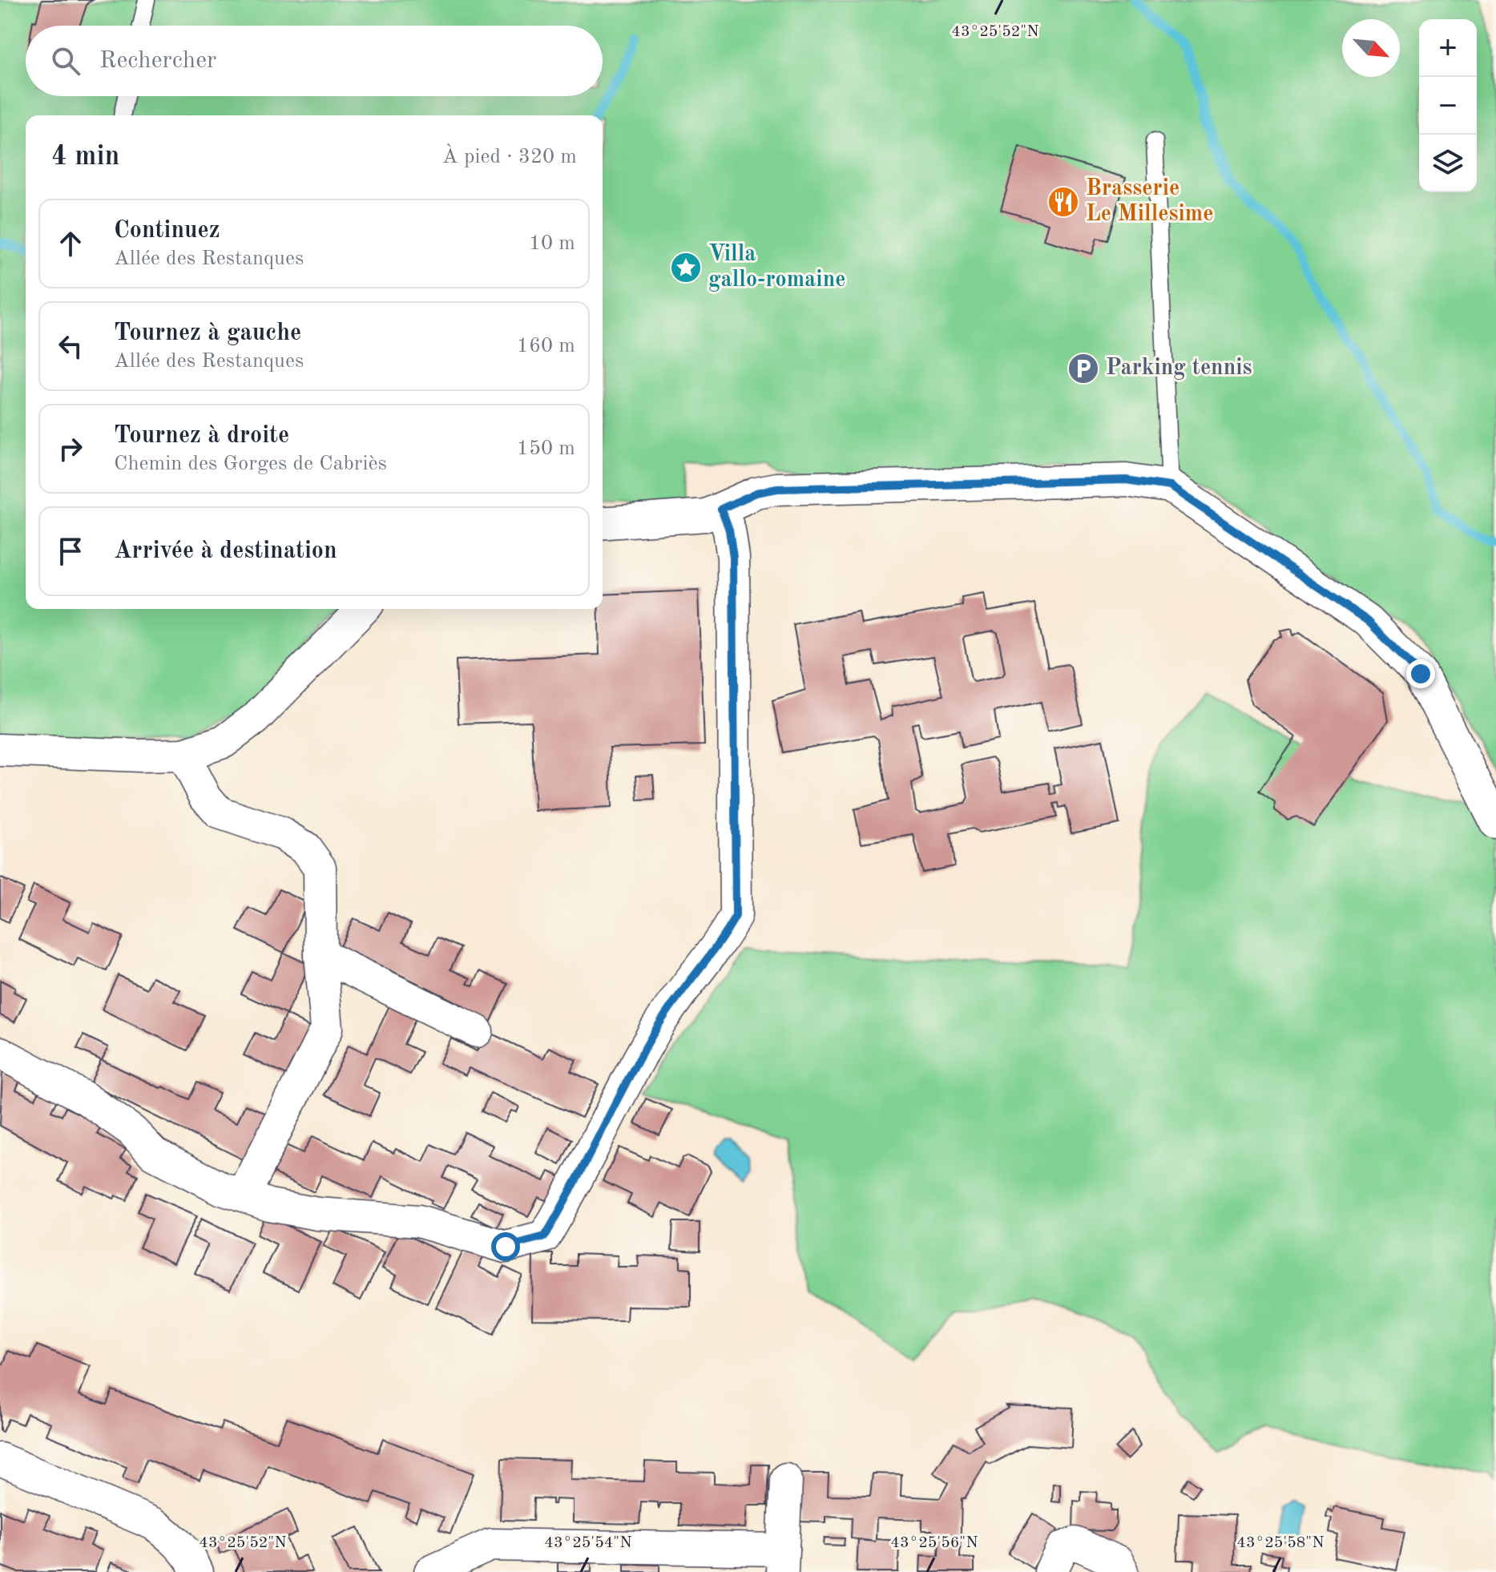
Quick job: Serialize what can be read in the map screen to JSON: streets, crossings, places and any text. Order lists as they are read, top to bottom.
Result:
{
  "places": {
    "restaurant": ["Brasserie Le Millesime"],
    "place": ["Villa gallo-romaine"],
    "parking": ["Parking tennis"]
  },
  "north": "bottom right",
  "page": {
    "map_buttons": ["+", "−"],
    "search": "Rechercher",
    "heading": ["4 min", "À pied · 320 m"],
    "list": [
      ["Continuez", "Allée des Restanques", "10 m"],
      ["Tournez à gauche", "Allée des Restanques", "160 m"],
      ["Tournez à droite", "Chemin des Gorges de Cabriès", "150 m"],
      "Arrivée à destination"
    ]
  },
  "coordinates": [
    "43°25'52\"N",
    "43°25'54\"N",
    "43°25'56\"N",
    "43°25'58\"N"
  ]
}
